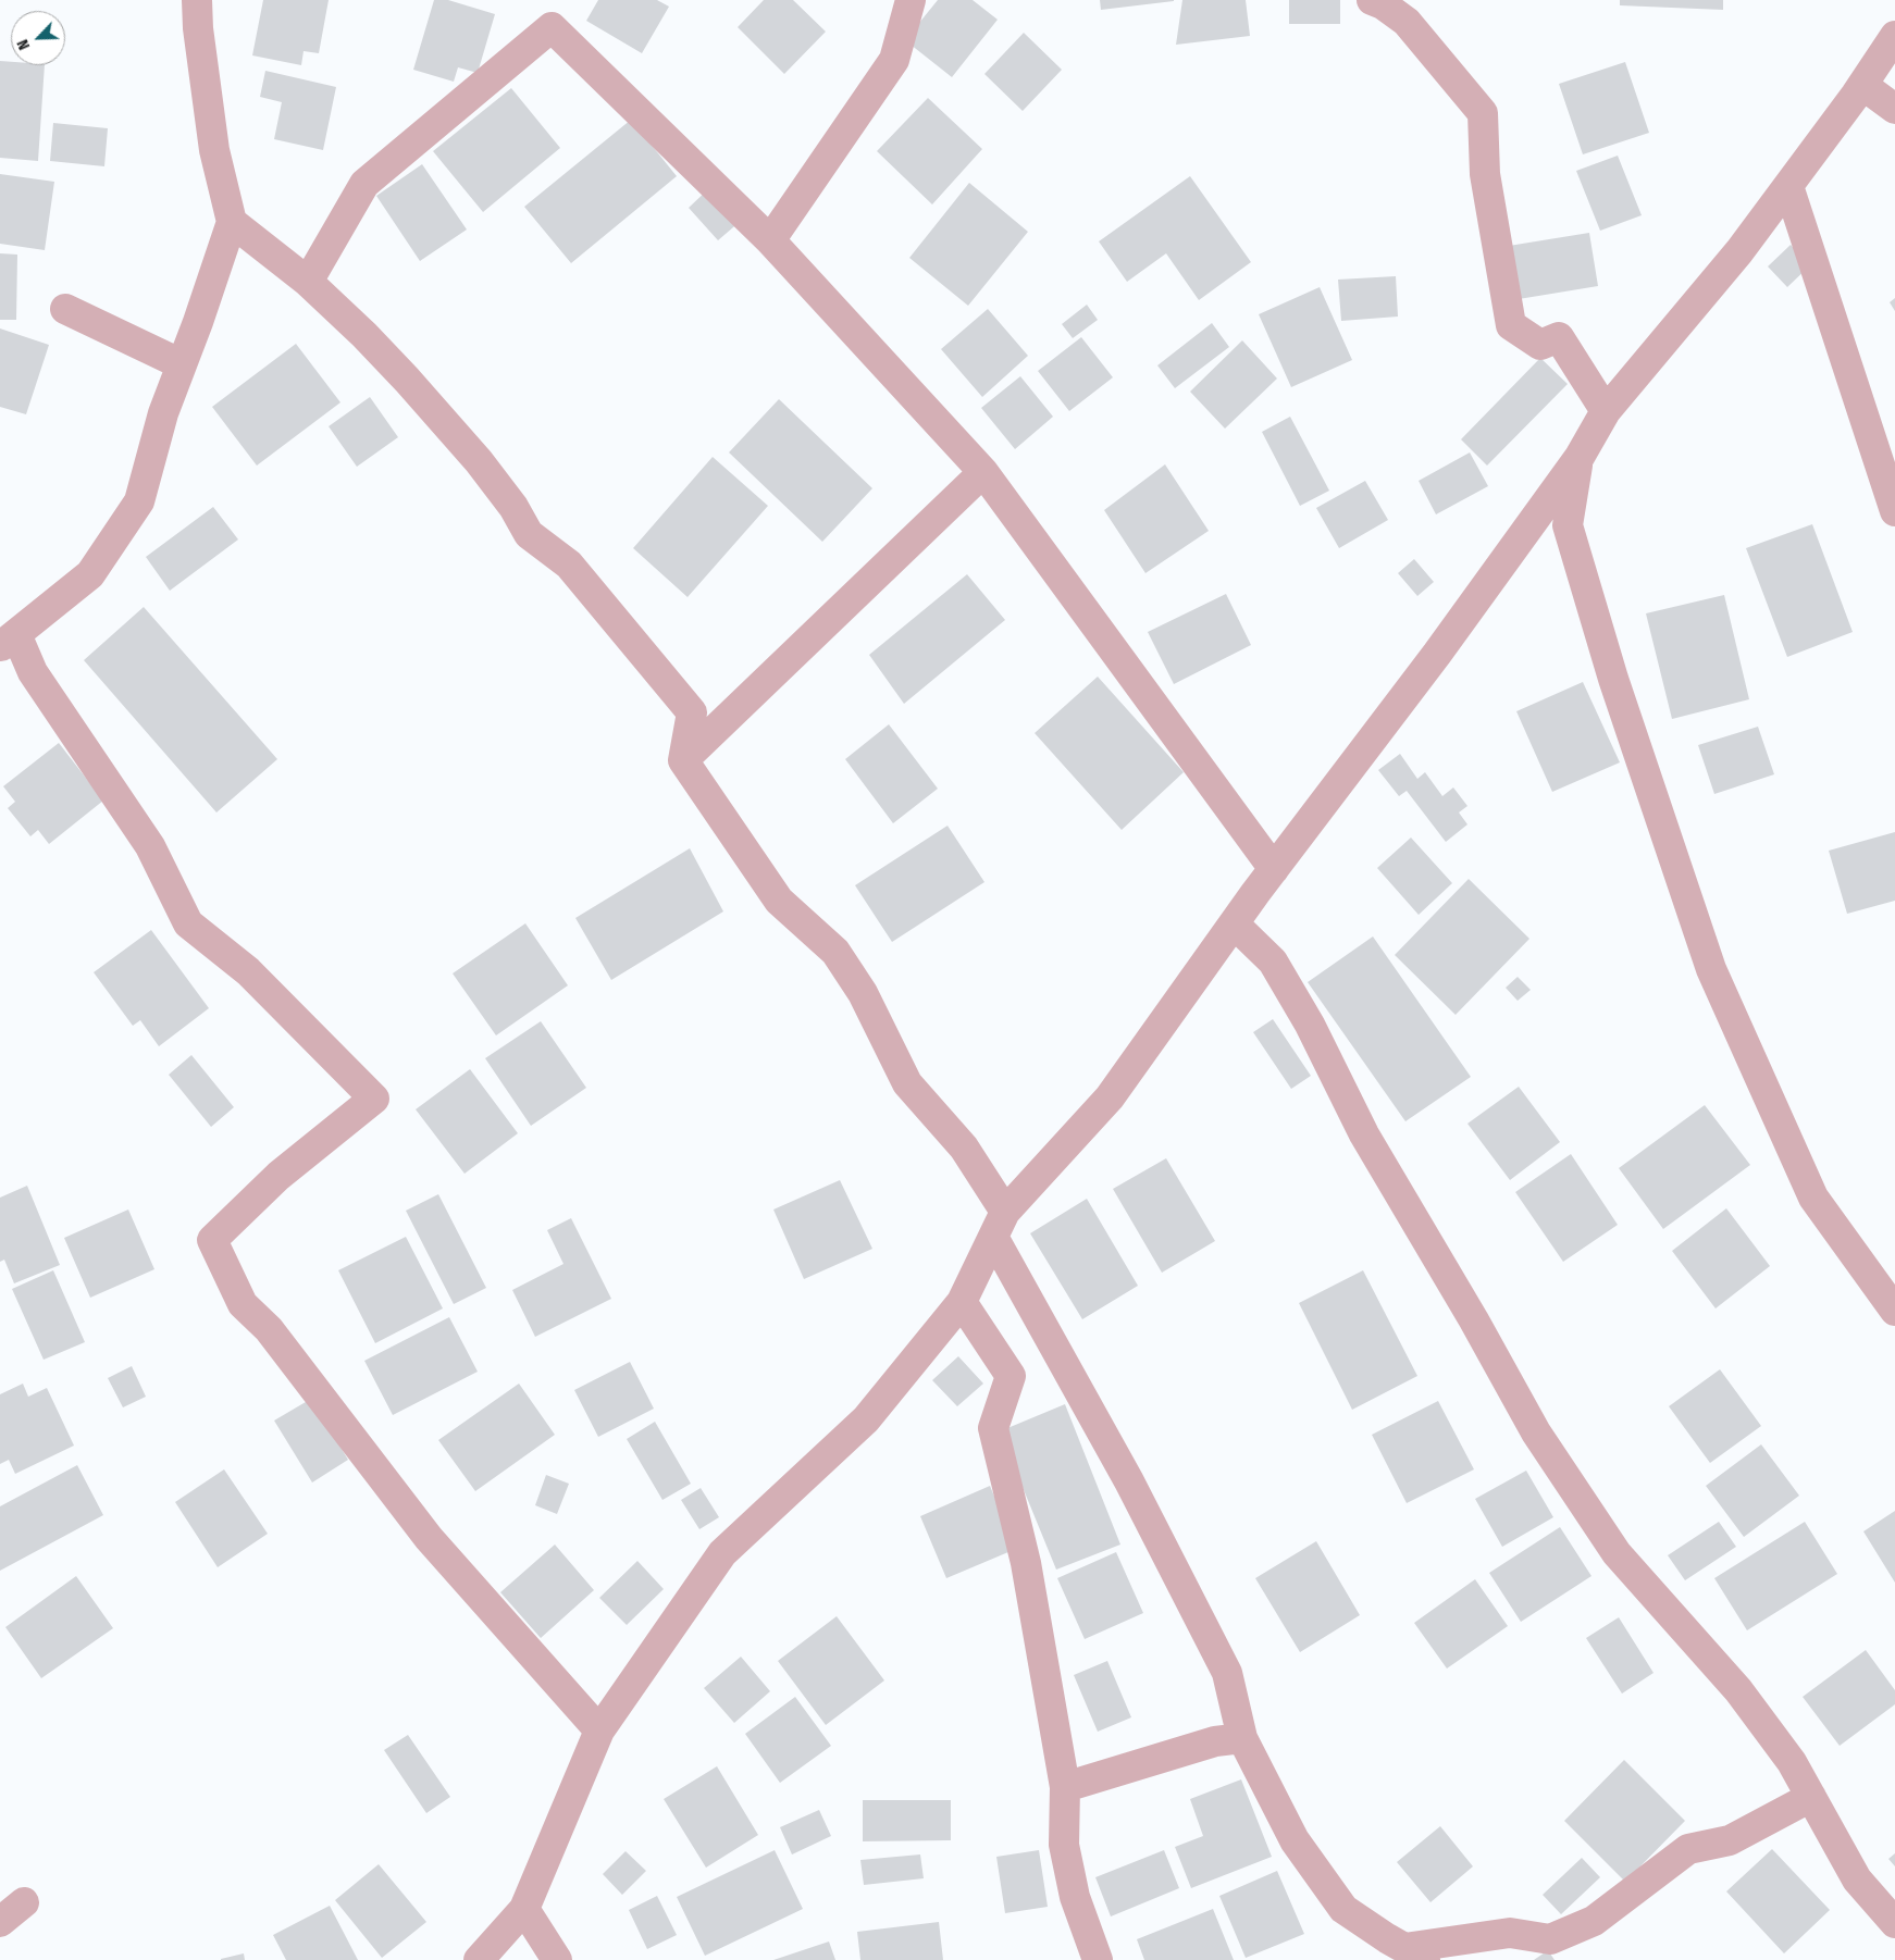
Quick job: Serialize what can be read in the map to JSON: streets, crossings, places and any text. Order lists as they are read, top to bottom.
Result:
{
  "north": "bottom left"
}
